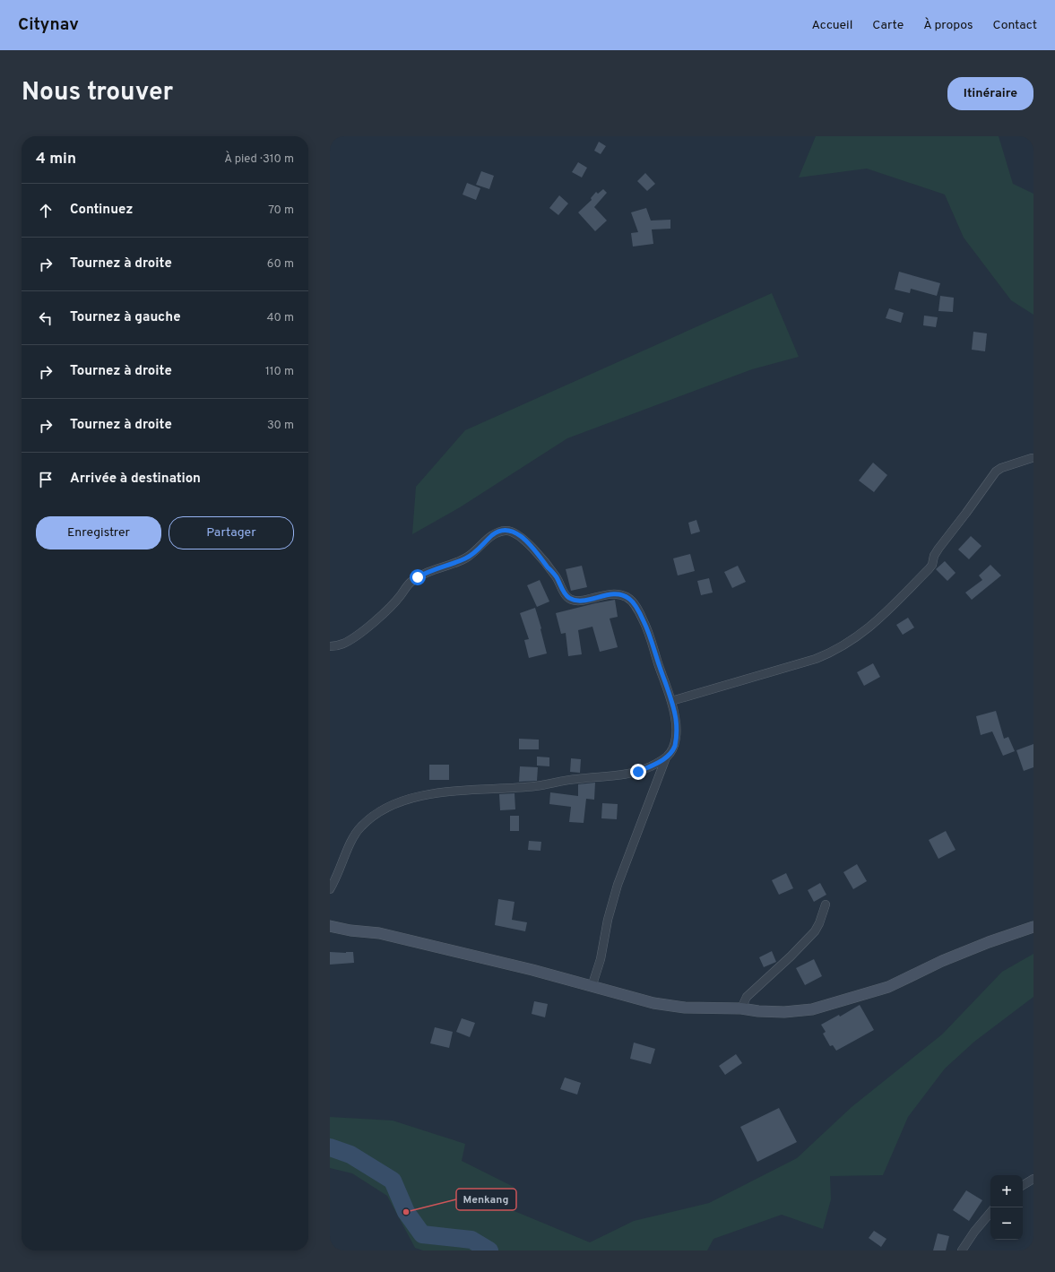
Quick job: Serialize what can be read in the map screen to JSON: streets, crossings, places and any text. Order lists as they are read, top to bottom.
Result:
{
  "places": ["Menkang"],
  "page": {
    "header": "Citynav",
    "nav": [
      "Accueil",
      "Carte",
      "À propos",
      "Contact"
    ],
    "title": "Nous trouver",
    "buttons": [
      "Itinéraire",
      ["Enregistrer", "Partager"]
    ],
    "heading": ["4 min", "À pied · 310 m"],
    "list": [
      ["Continuez", "70 m"],
      ["Tournez à droite", "60 m"],
      ["Tournez à gauche", "40 m"],
      ["Tournez à droite", "110 m"],
      ["Tournez à droite", "30 m"],
      "Arrivée à destination"
    ],
    "map_buttons": ["+", "−"]
  }
}
